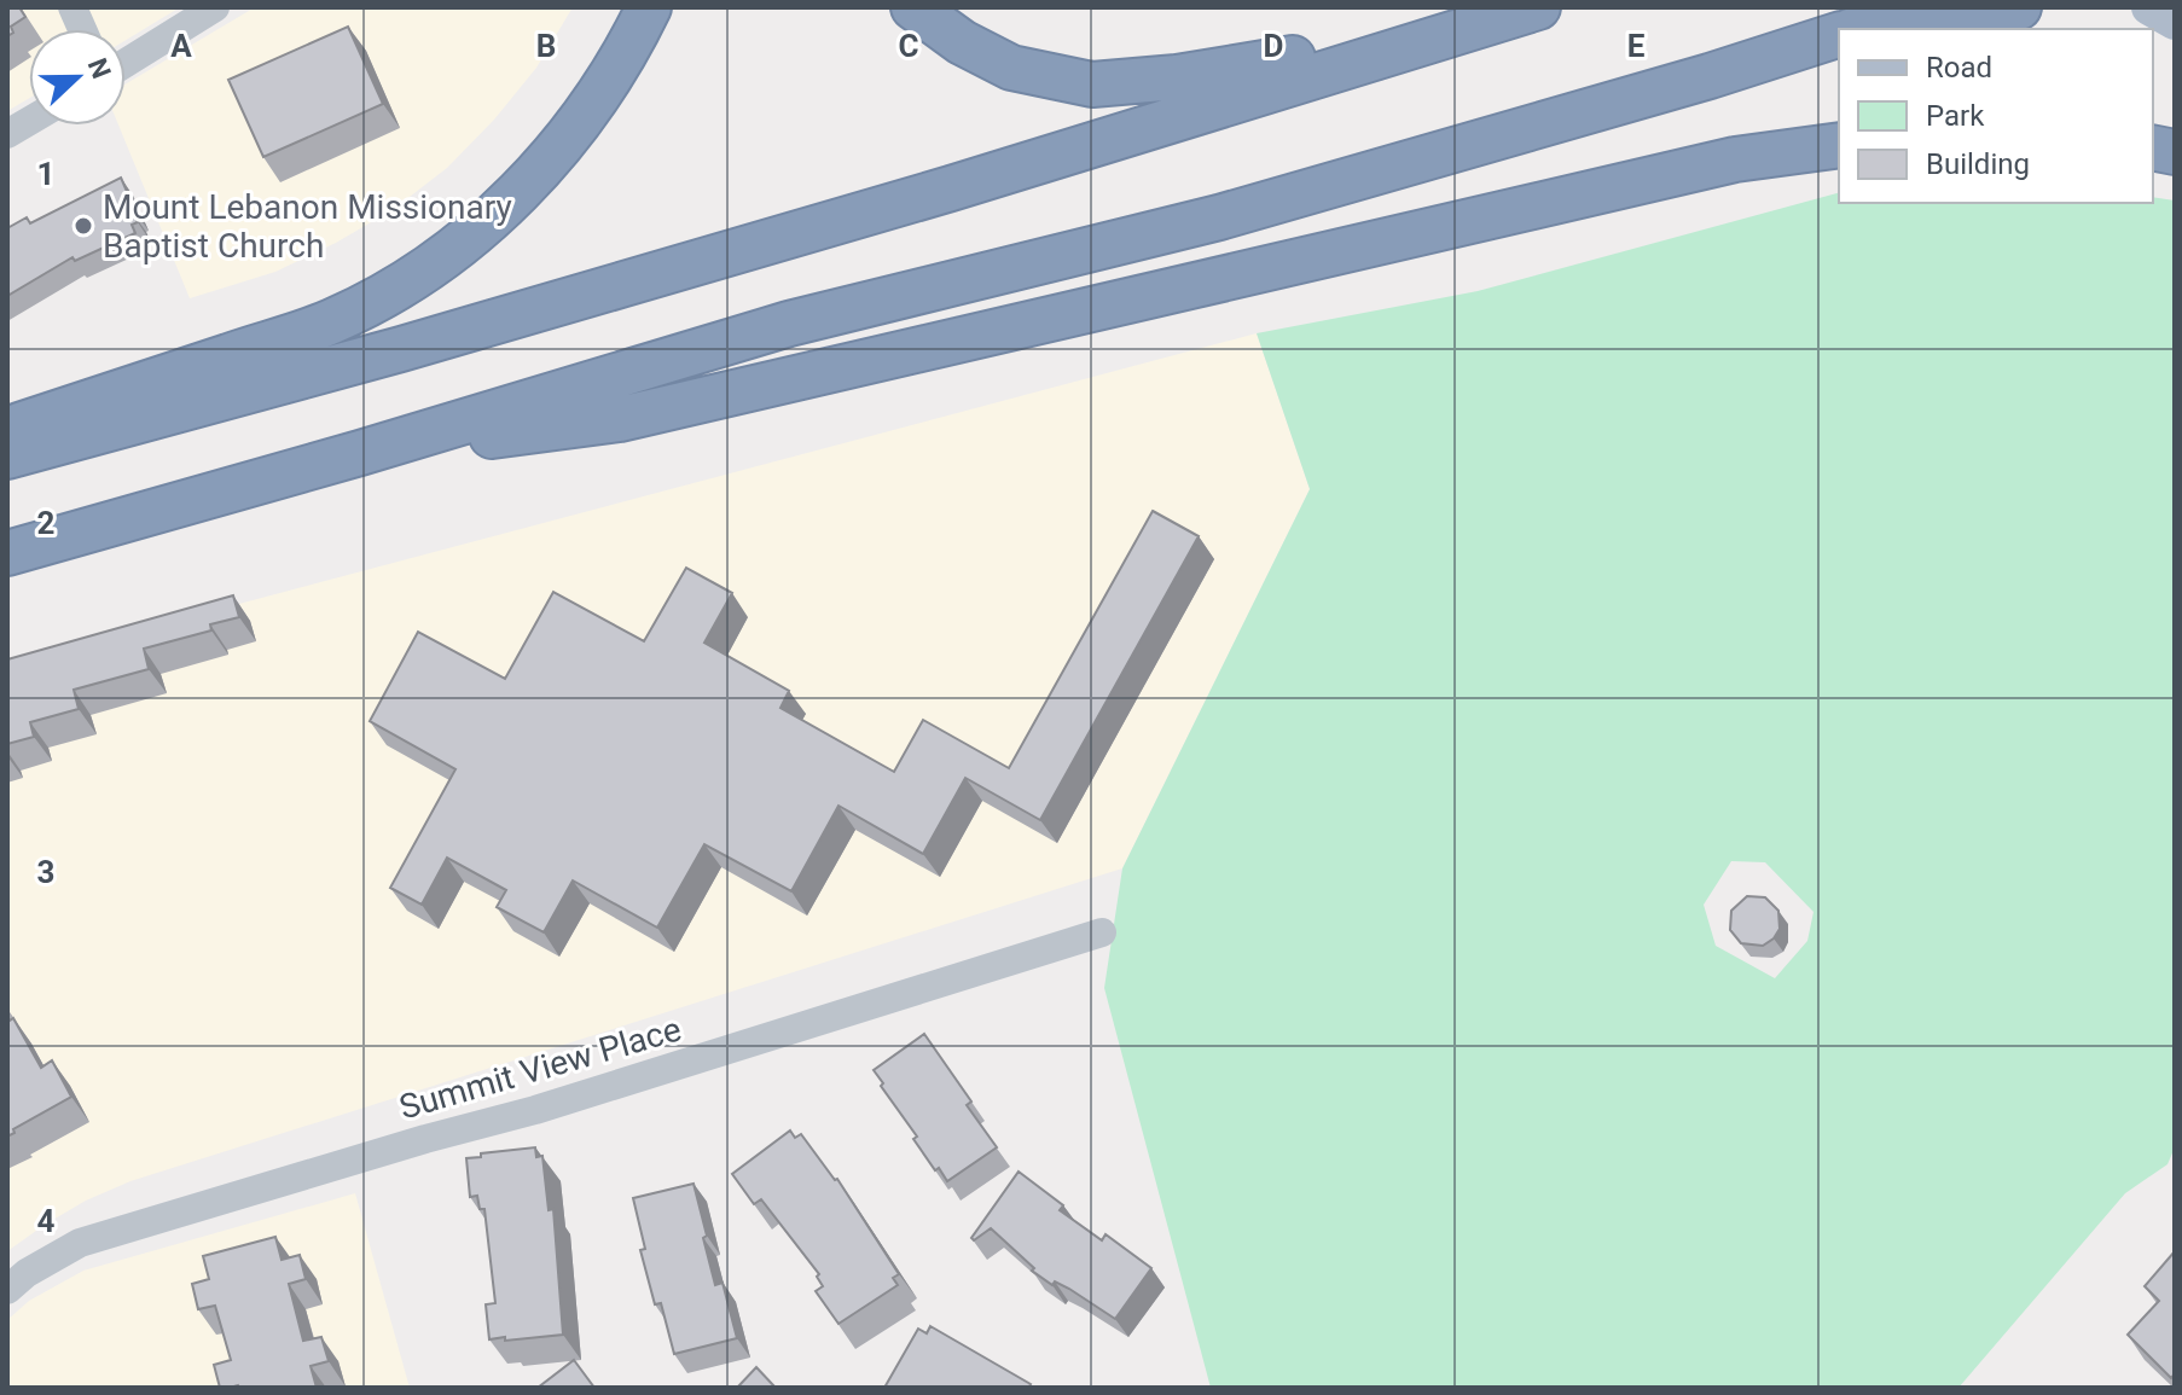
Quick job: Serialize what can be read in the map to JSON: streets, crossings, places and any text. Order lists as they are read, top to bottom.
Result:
{
  "streets": {
    "street": ["Summit View Place"]
  },
  "places": ["Mount Lebanon Missionary Baptist Church"],
  "legend": ["Road", "Park", "Building"],
  "north": "right",
  "grid": {
    "columns": [
      "A",
      "B",
      "C",
      "D",
      "E"
    ],
    "rows": [
      "1",
      "2",
      "3",
      "4"
    ]
  }
}
